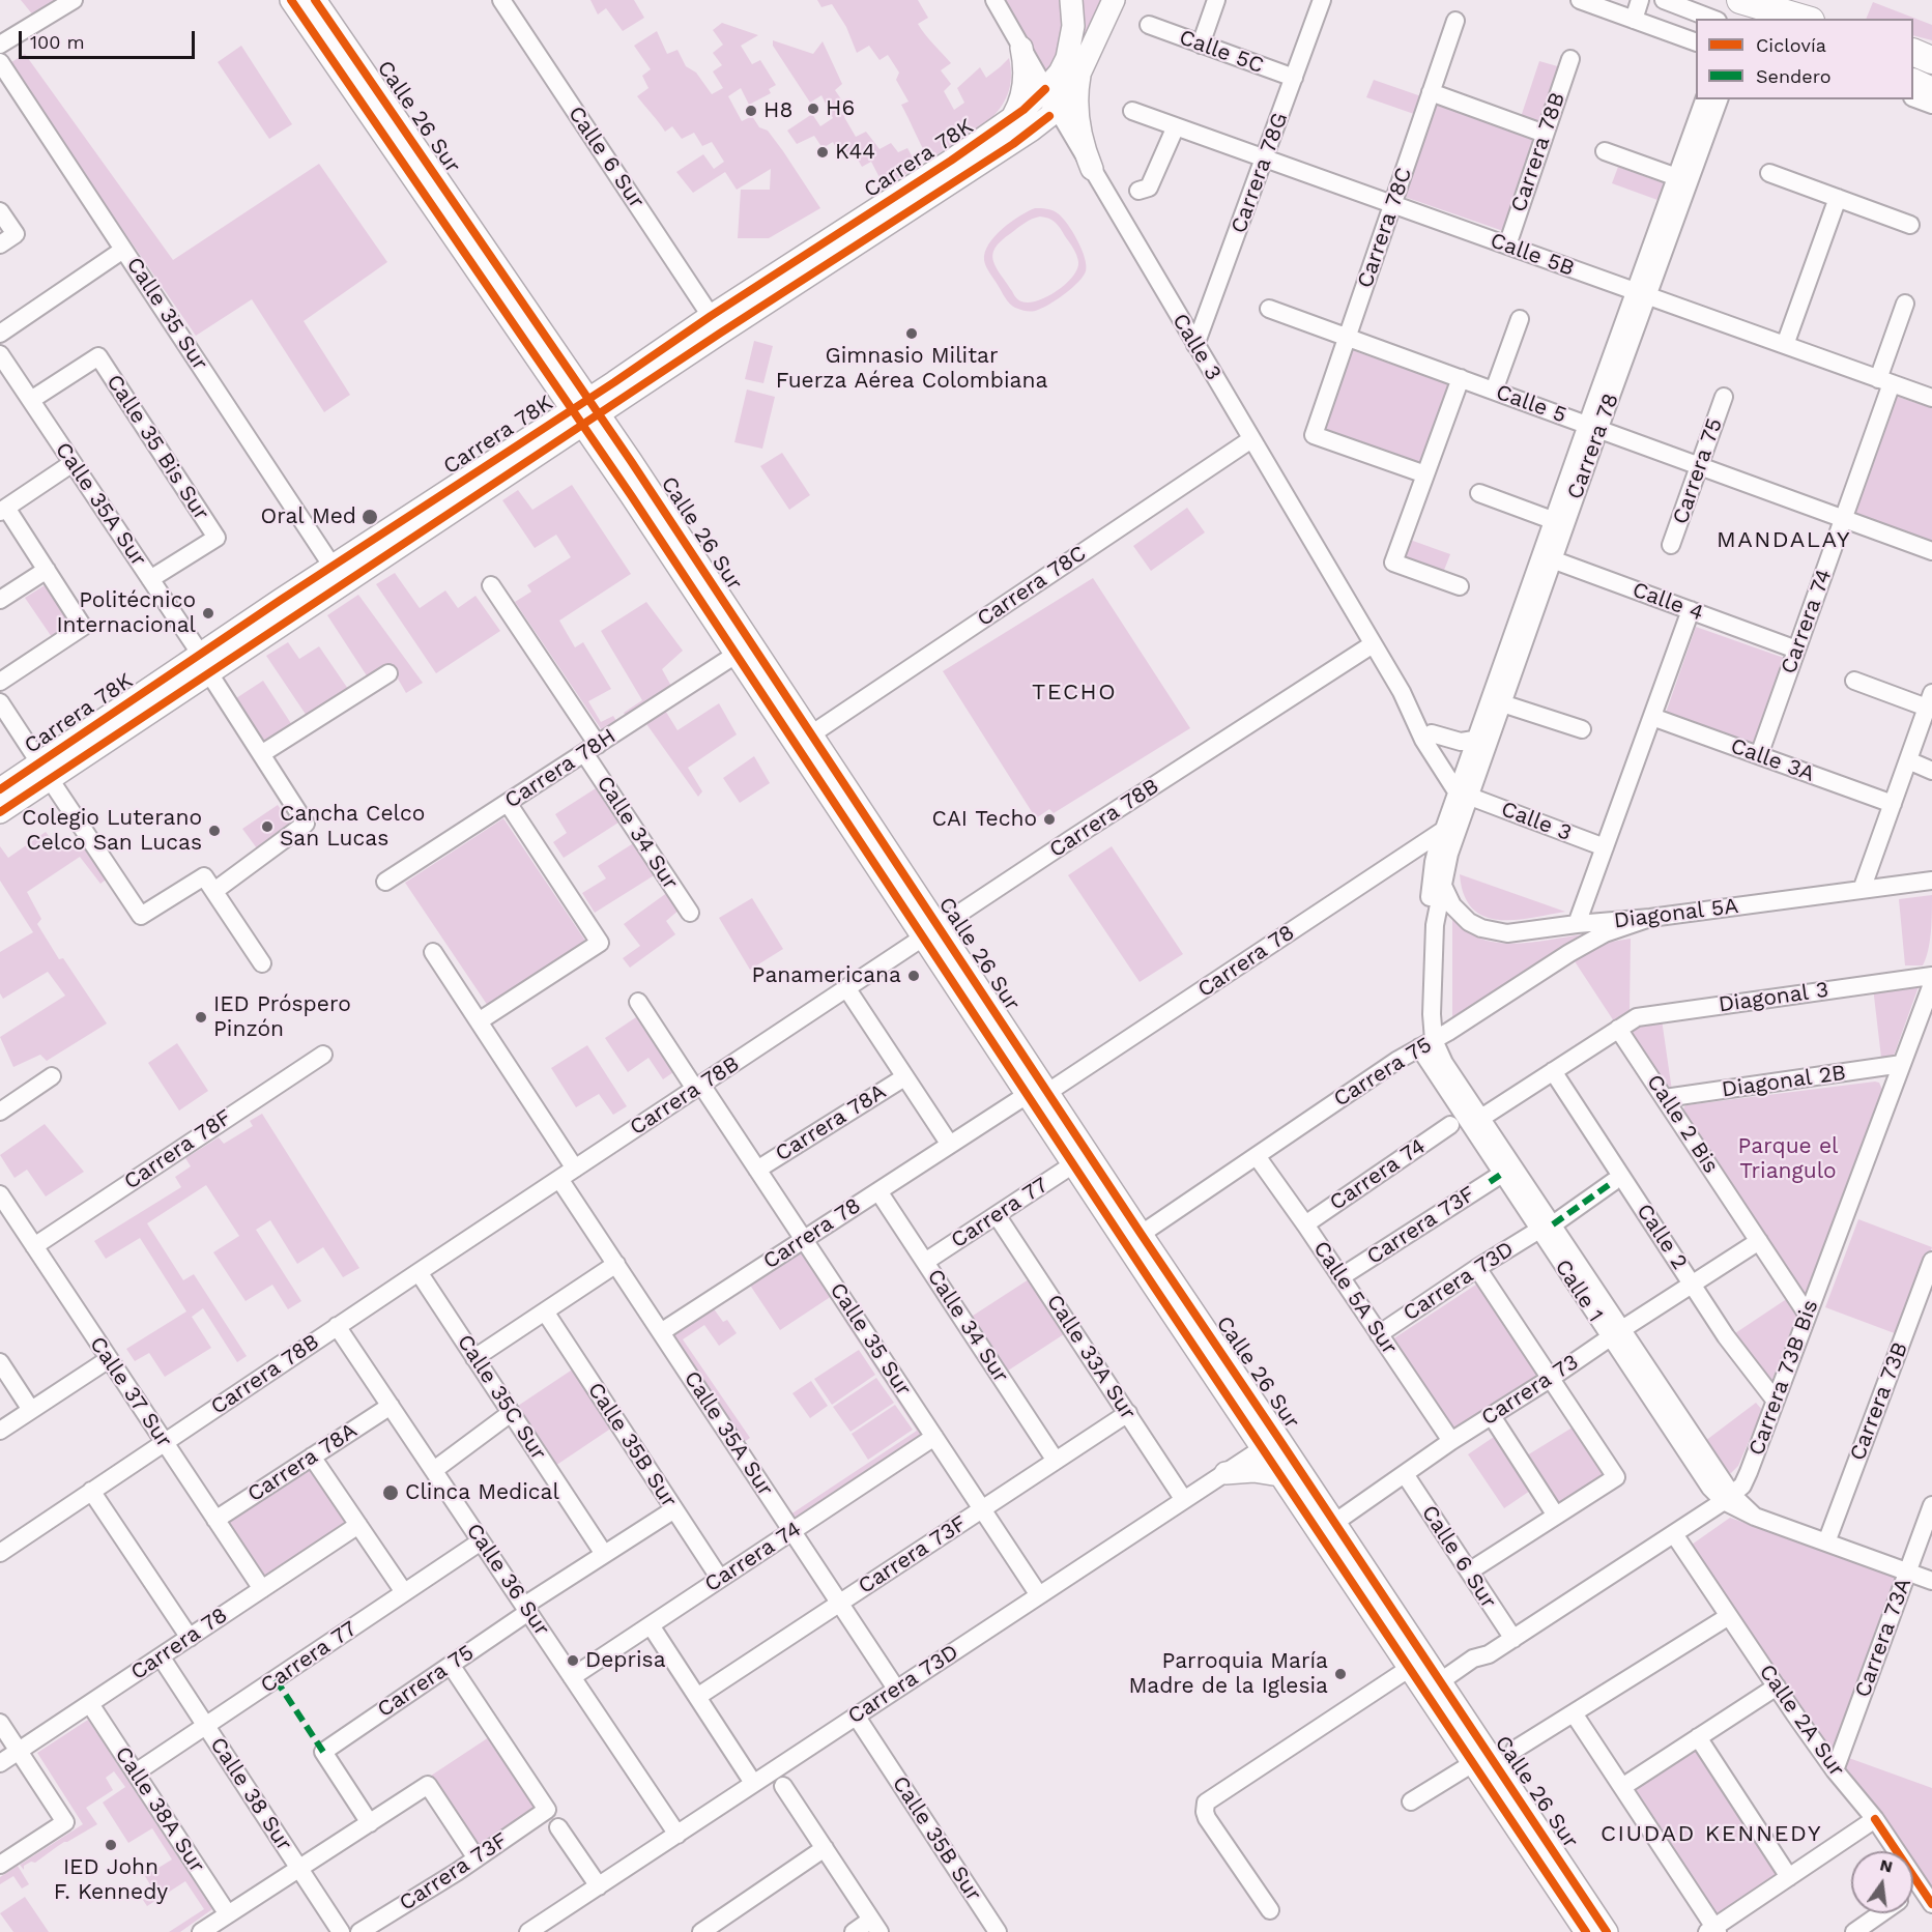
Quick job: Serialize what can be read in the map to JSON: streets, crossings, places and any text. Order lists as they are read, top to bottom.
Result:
{
  "streets": {
    "main road": ["Calle 26 Sur", "Carrera 78K"],
    "street": [
      "Calle 5C",
      "Carrera 78B",
      "Calle 6 Sur",
      "Carrera 78G",
      "Carrera 78C",
      "Calle 5B",
      "Calle 35 Sur",
      "Calle 3",
      "Calle 5",
      "Carrera 78",
      "Calle 35 Bis Sur",
      "Carrera 75",
      "Calle 35A Sur",
      "Calle 4",
      "Carrera 74",
      "Calle 3A",
      "Carrera 78H",
      "Calle 34 Sur",
      "Diagonal 5A",
      "Diagonal 3",
      "Diagonal 2B",
      "Carrera 78A",
      "Calle 2 Bis",
      "Carrera 78F",
      "Carrera 77",
      "Carrera 73F",
      "Calle 2",
      "Carrera 73D",
      "Calle 1",
      "Calle 5A Sur",
      "Calle 33A Sur",
      "Carrera 73B Bis",
      "Carrera 73",
      "Calle 37 Sur",
      "Calle 35C Sur",
      "Carrera 73B",
      "Calle 35B Sur",
      "Calle 36 Sur",
      "Carrera 73A",
      "Calle 2A Sur",
      "Calle 38 Sur",
      "Calle 38A Sur"
    ]
  },
  "crossings": [
    ["Calle 5C", "Carrera 78G"],
    ["Calle 26 Sur", "Carrera 78B"],
    ["Calle 26 Sur", "Carrera 78K"],
    ["Calle 26 Sur", "Carrera 78C"],
    ["Calle 26 Sur", "Carrera 78"],
    ["Calle 26 Sur", "Carrera 75"],
    ["Calle 26 Sur", "Carrera 78H"],
    ["Calle 26 Sur", "Carrera 77"],
    ["Calle 26 Sur", "Carrera 73D"],
    ["Calle 26 Sur", "Carrera 73B Bis"],
    ["Calle 26 Sur", "Carrera 73"],
    ["Carrera 78B", "Calle 5B"],
    ["Carrera 78B", "Calle 35 Sur"],
    ["Carrera 78B", "Calle 3"],
    ["Carrera 78B", "Calle 35A Sur"],
    ["Carrera 78B", "Calle 37 Sur"],
    ["Carrera 78B", "Calle 35C Sur"],
    ["Carrera 78B", "Calle 36 Sur"],
    ["Calle 6 Sur", "Carrera 78K"],
    ["Calle 6 Sur", "Carrera 73B Bis"],
    ["Calle 6 Sur", "Carrera 73"],
    ["Carrera 78K", "Calle 35 Sur"],
    ["Carrera 78K", "Calle 3"],
    ["Carrera 78K", "Calle 35A Sur"],
    ["Carrera 78G", "Calle 5B"],
    ["Carrera 78G", "Calle 3"],
    ["Carrera 78C", "Calle 5B"],
    ["Carrera 78C", "Calle 3"],
    ["Carrera 78C", "Calle 5"],
    ["Calle 5B", "Carrera 78"],
    ["Calle 5B", "Carrera 74"],
    ["Calle 35 Sur", "Carrera 78"],
    ["Calle 35 Sur", "Carrera 74"],
    ["Calle 35 Sur", "Carrera 78A"],
    ["Calle 35 Sur", "Carrera 73F"],
    ["Calle 35 Sur", "Carrera 73D"],
    ["Calle 3", "Carrera 78"],
    ["Calle 5", "Carrera 78"],
    ["Calle 5", "Carrera 75"],
    ["Calle 5", "Carrera 74"],
    ["Carrera 78", "Calle 35A Sur"],
    ["Carrera 78", "Calle 4"],
    ["Carrera 78", "Calle 34 Sur"],
    ["Carrera 78", "Calle 37 Sur"],
    ["Carrera 78", "Calle 38 Sur"],
    ["Carrera 78", "Calle 38A Sur"],
    ["Calle 35 Bis Sur", "Calle 35A Sur"],
    ["Carrera 75", "Diagonal 5A"],
    ["Carrera 75", "Carrera 73F"],
    ["Carrera 75", "Calle 1"],
    ["Carrera 75", "Calle 5A Sur"],
    ["Carrera 75", "Calle 35C Sur"],
    ["Carrera 75", "Calle 35B Sur"],
    ["Carrera 75", "Calle 36 Sur"],
    ["Calle 35A Sur", "Carrera 74"],
    ["Calle 35A Sur", "Carrera 73F"],
    ["Calle 35A Sur", "Carrera 73D"],
    ["Calle 4", "Carrera 74"],
    ["Carrera 74", "Calle 3A"],
    ["Carrera 74", "Calle 5A Sur"],
    ["Carrera 74", "Calle 35B Sur"],
    ["Carrera 74", "Calle 36 Sur"],
    ["Carrera 78H", "Calle 34 Sur"],
    ["Calle 34 Sur", "Carrera 77"],
    ["Calle 34 Sur", "Carrera 73F"],
    ["Diagonal 3", "Calle 2 Bis"],
    ["Diagonal 2B", "Calle 2 Bis"],
    ["Diagonal 2B", "Carrera 73B Bis"],
    ["Carrera 78A", "Calle 37 Sur"],
    ["Carrera 78A", "Calle 36 Sur"],
    ["Calle 2 Bis", "Carrera 73B Bis"],
    ["Calle 2 Bis", "Carrera 73"],
    ["Carrera 78F", "Calle 37 Sur"],
    ["Carrera 77", "Calle 33A Sur"],
    ["Carrera 77", "Calle 36 Sur"],
    ["Carrera 77", "Calle 38 Sur"],
    ["Carrera 77", "Calle 38A Sur"],
    ["Carrera 73F", "Calle 1"],
    ["Carrera 73F", "Calle 5A Sur"],
    ["Carrera 73F", "Calle 33A Sur"],
    ["Calle 2", "Carrera 73B Bis"],
    ["Calle 2", "Carrera 73"],
    ["Carrera 73D", "Calle 1"],
    ["Carrera 73D", "Calle 5A Sur"],
    ["Carrera 73D", "Calle 33A Sur"],
    ["Carrera 73D", "Calle 35B Sur"],
    ["Carrera 73D", "Calle 36 Sur"],
    ["Calle 1", "Carrera 73B Bis"],
    ["Calle 1", "Carrera 73"],
    ["Calle 1", "Carrera 73B"],
    ["Calle 1", "Carrera 73A"],
    ["Calle 5A Sur", "Carrera 73"],
    ["Carrera 73B Bis", "Calle 2A Sur"],
    ["Carrera 73A", "Calle 2A Sur"]
  ],
  "districts": ["MANDALAY", "TECHO", "CIUDAD KENNEDY"],
  "parks": ["Parque el Triangulo"],
  "places": [
    "H6",
    "H8",
    "K44",
    "Gimnasio Militar Fuerza Aérea Colombiana",
    "Oral Med",
    "Politécnico Internacional",
    "CAI Techo",
    "Cancha Celco San Lucas",
    "Colegio Luterano Celco San Lucas",
    "Panamericana",
    "IED Próspero Pinzón",
    "Clinca Medical",
    "Deprisa",
    "Parroquia María Madre de la Iglesia",
    "IED John F. Kennedy"
  ],
  "legend": ["Ciclovía", "Sendero"],
  "scale_bar": "100 m",
  "north": "top"
}
